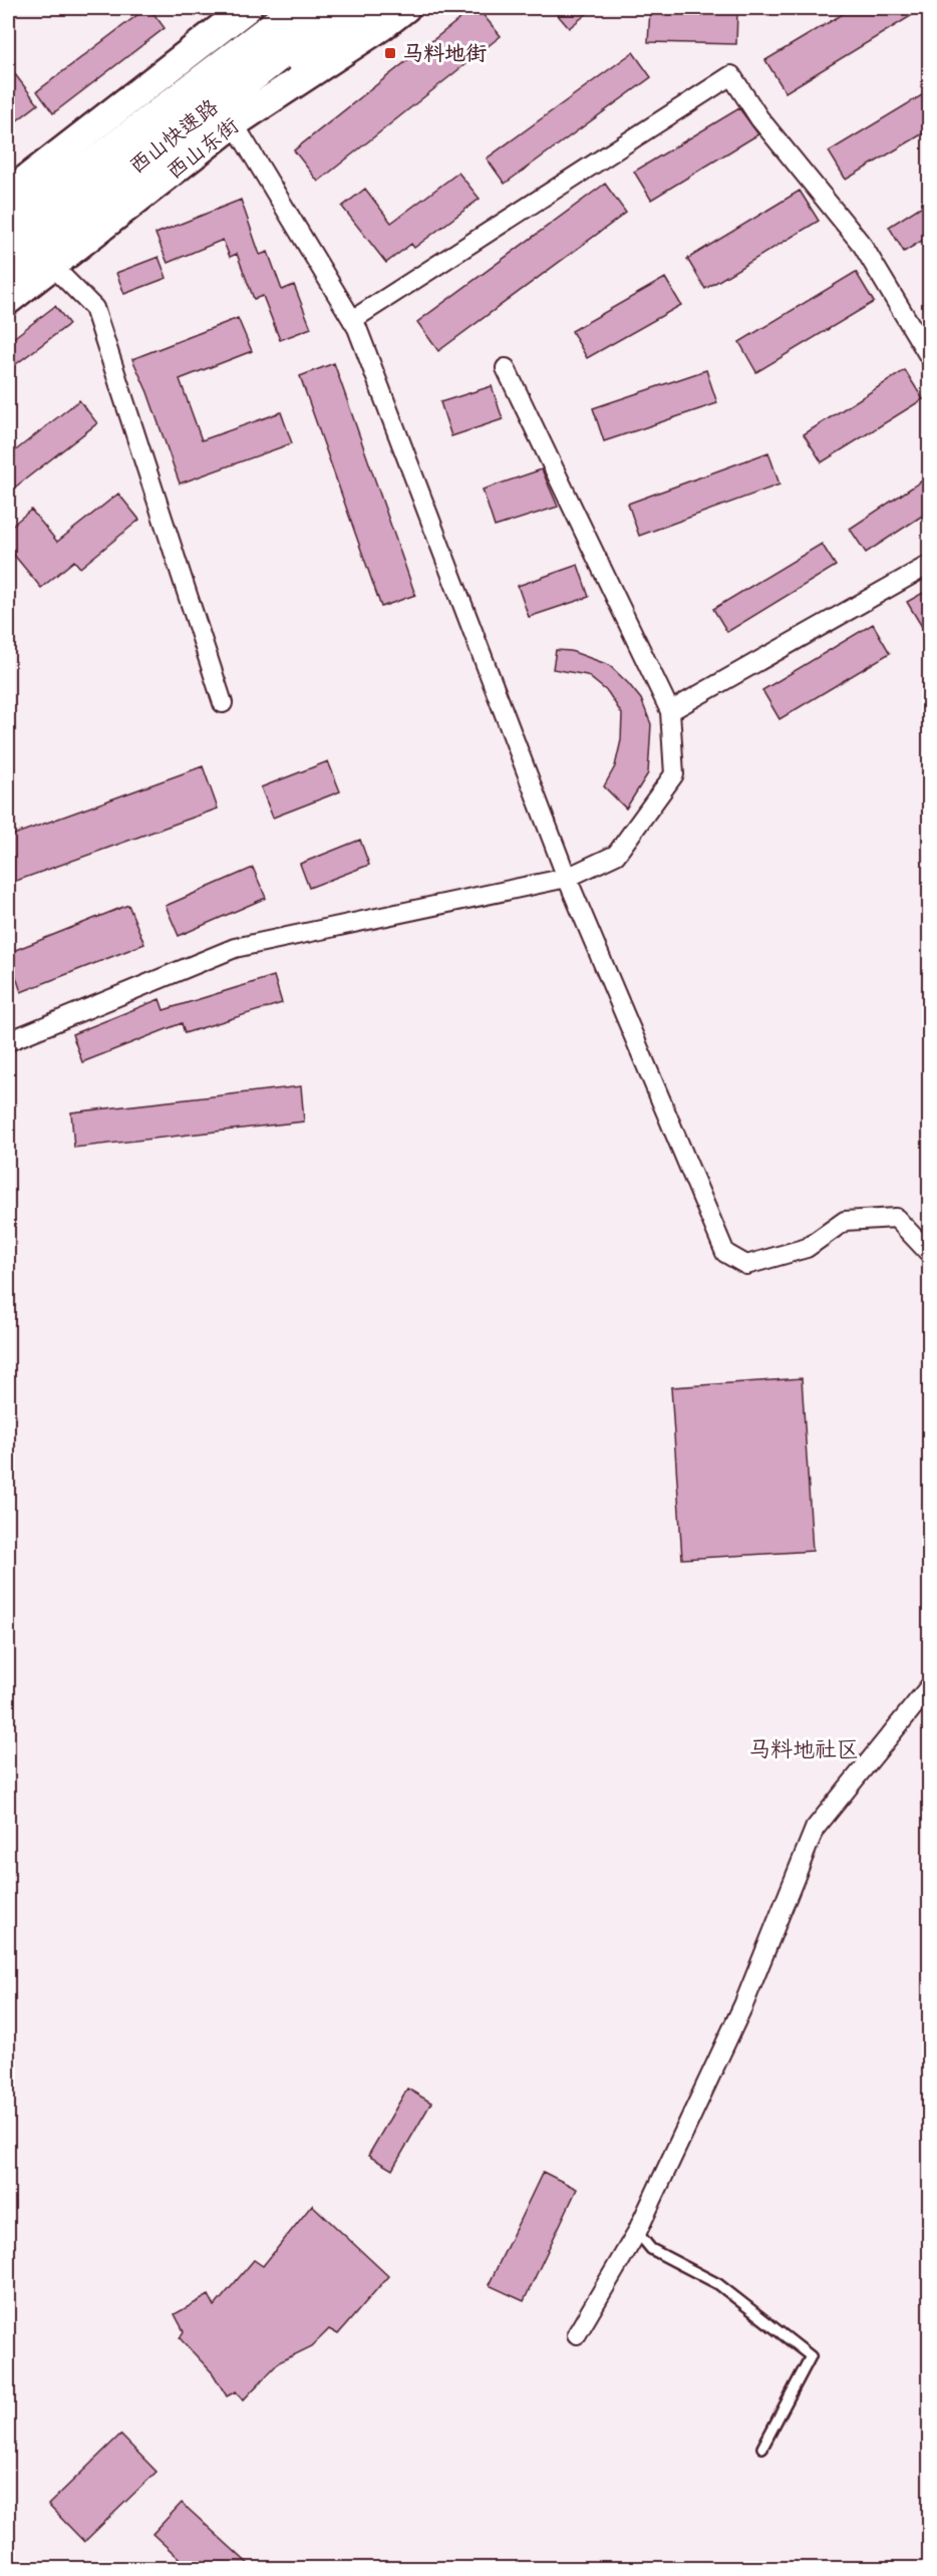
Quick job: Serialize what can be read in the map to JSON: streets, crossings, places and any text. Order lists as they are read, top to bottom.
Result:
{
  "streets": {
    "highway": ["西山快速路"],
    "main road": ["西山东街"]
  },
  "districts": ["马料地社区"],
  "places": {
    "transit": ["马料地街"]
  }
}
